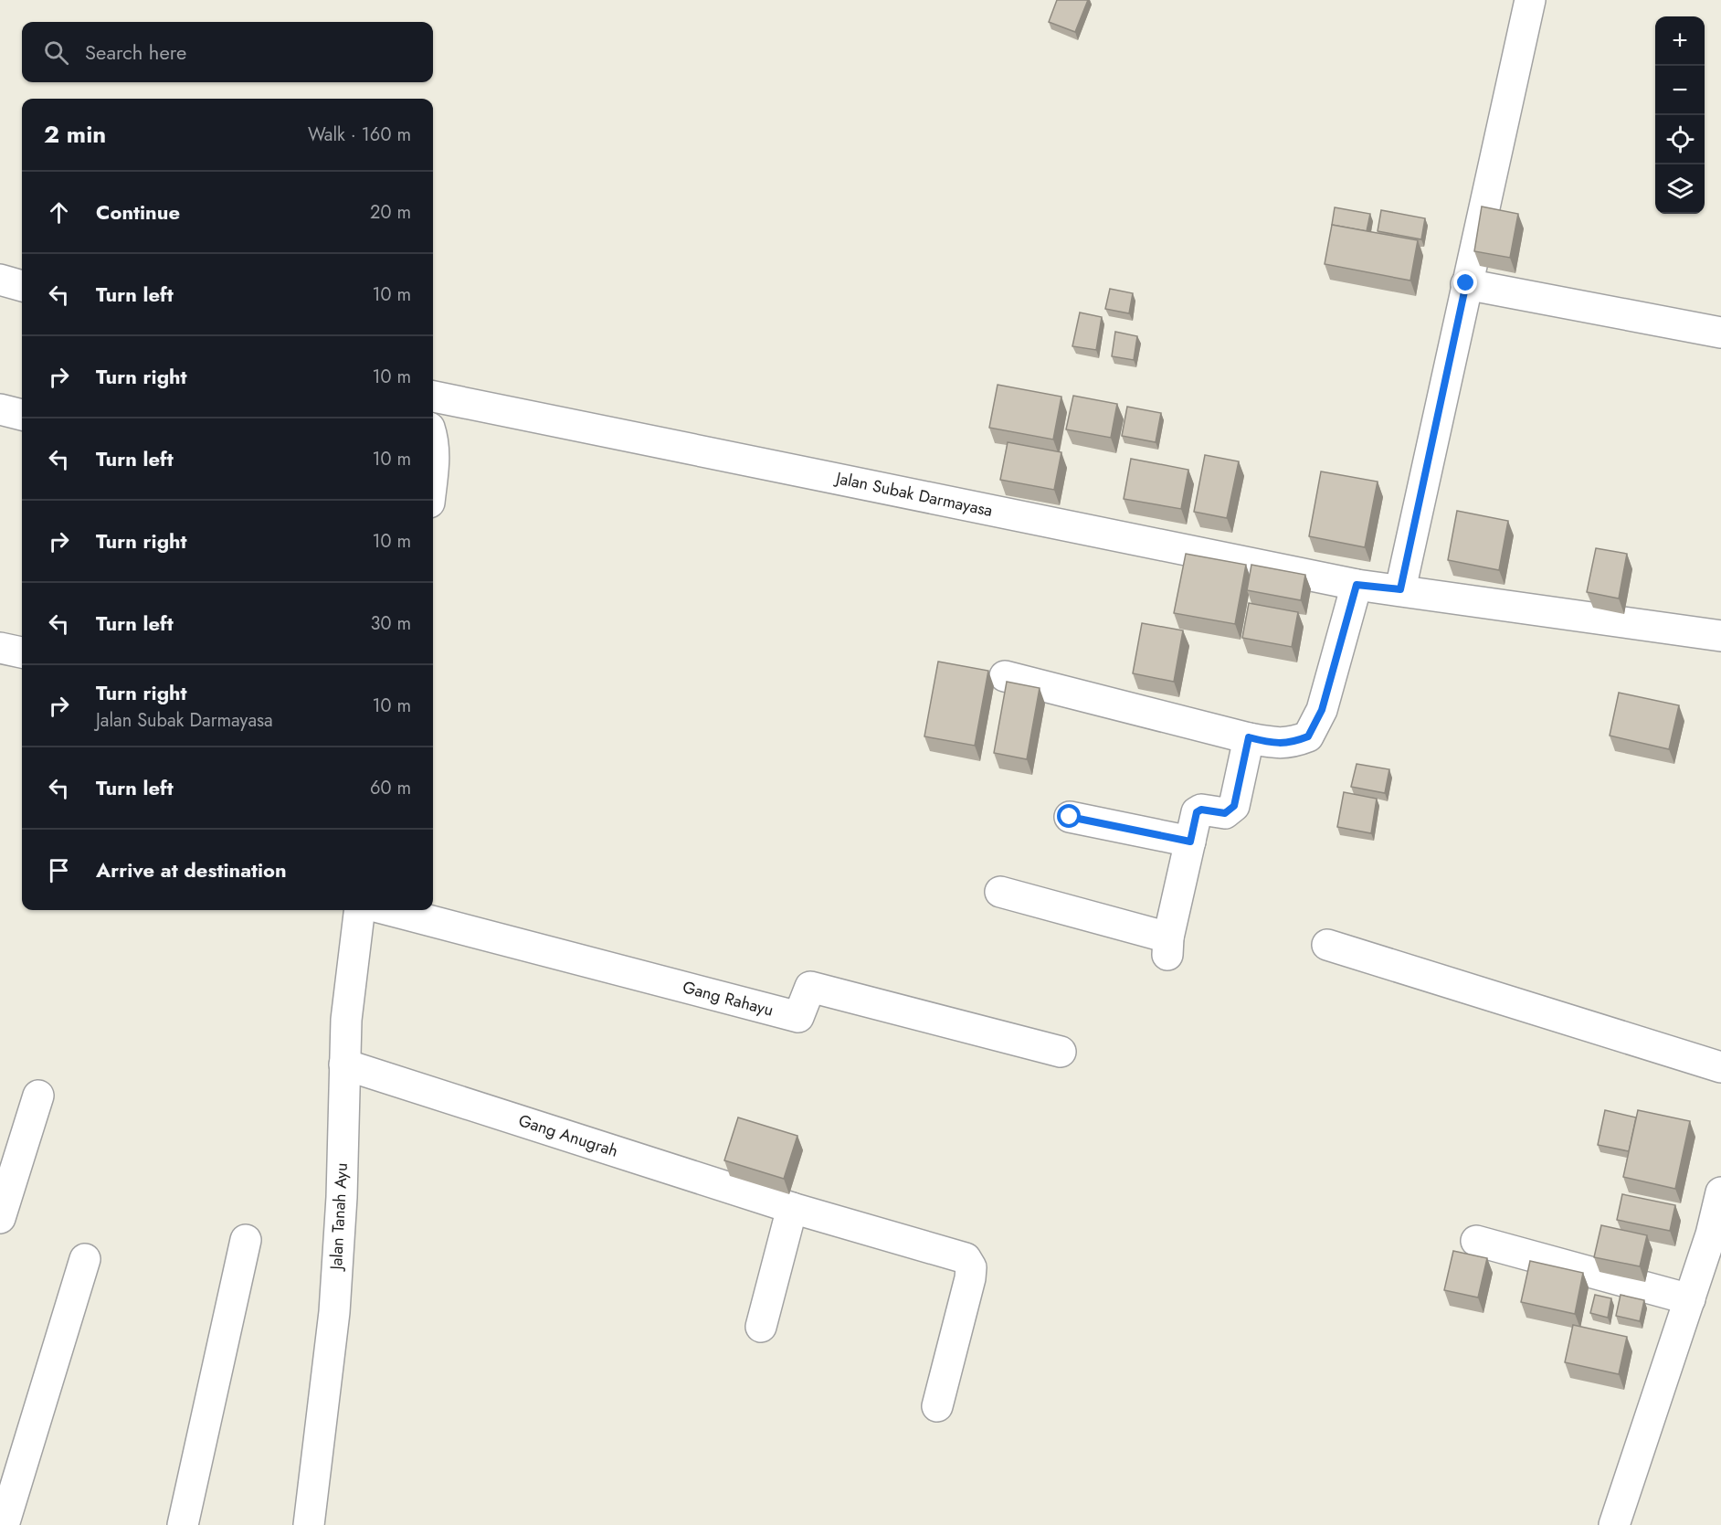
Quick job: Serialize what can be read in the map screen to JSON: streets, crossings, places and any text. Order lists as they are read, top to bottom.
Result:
{
  "streets": {
    "street": [
      "Jalan Subak Darmayasa",
      "Gang Rahayu",
      "Gang Anugrah",
      "Jalan Tanah Ayu"
    ]
  },
  "crossings": [
    ["Gang Anugrah", "Jalan Tanah Ayu"]
  ],
  "page": {
    "map_buttons": ["+", "−"],
    "search": "Search here",
    "heading": ["2 min", "Walk · 160 m"],
    "list": [
      ["Continue", "20 m"],
      ["Turn left", "10 m"],
      ["Turn right", "10 m"],
      ["Turn left", "10 m"],
      ["Turn right", "10 m"],
      ["Turn left", "30 m"],
      ["Turn right", "Jalan Subak Darmayasa", "10 m"],
      ["Turn left", "60 m"],
      "Arrive at destination"
    ]
  }
}
